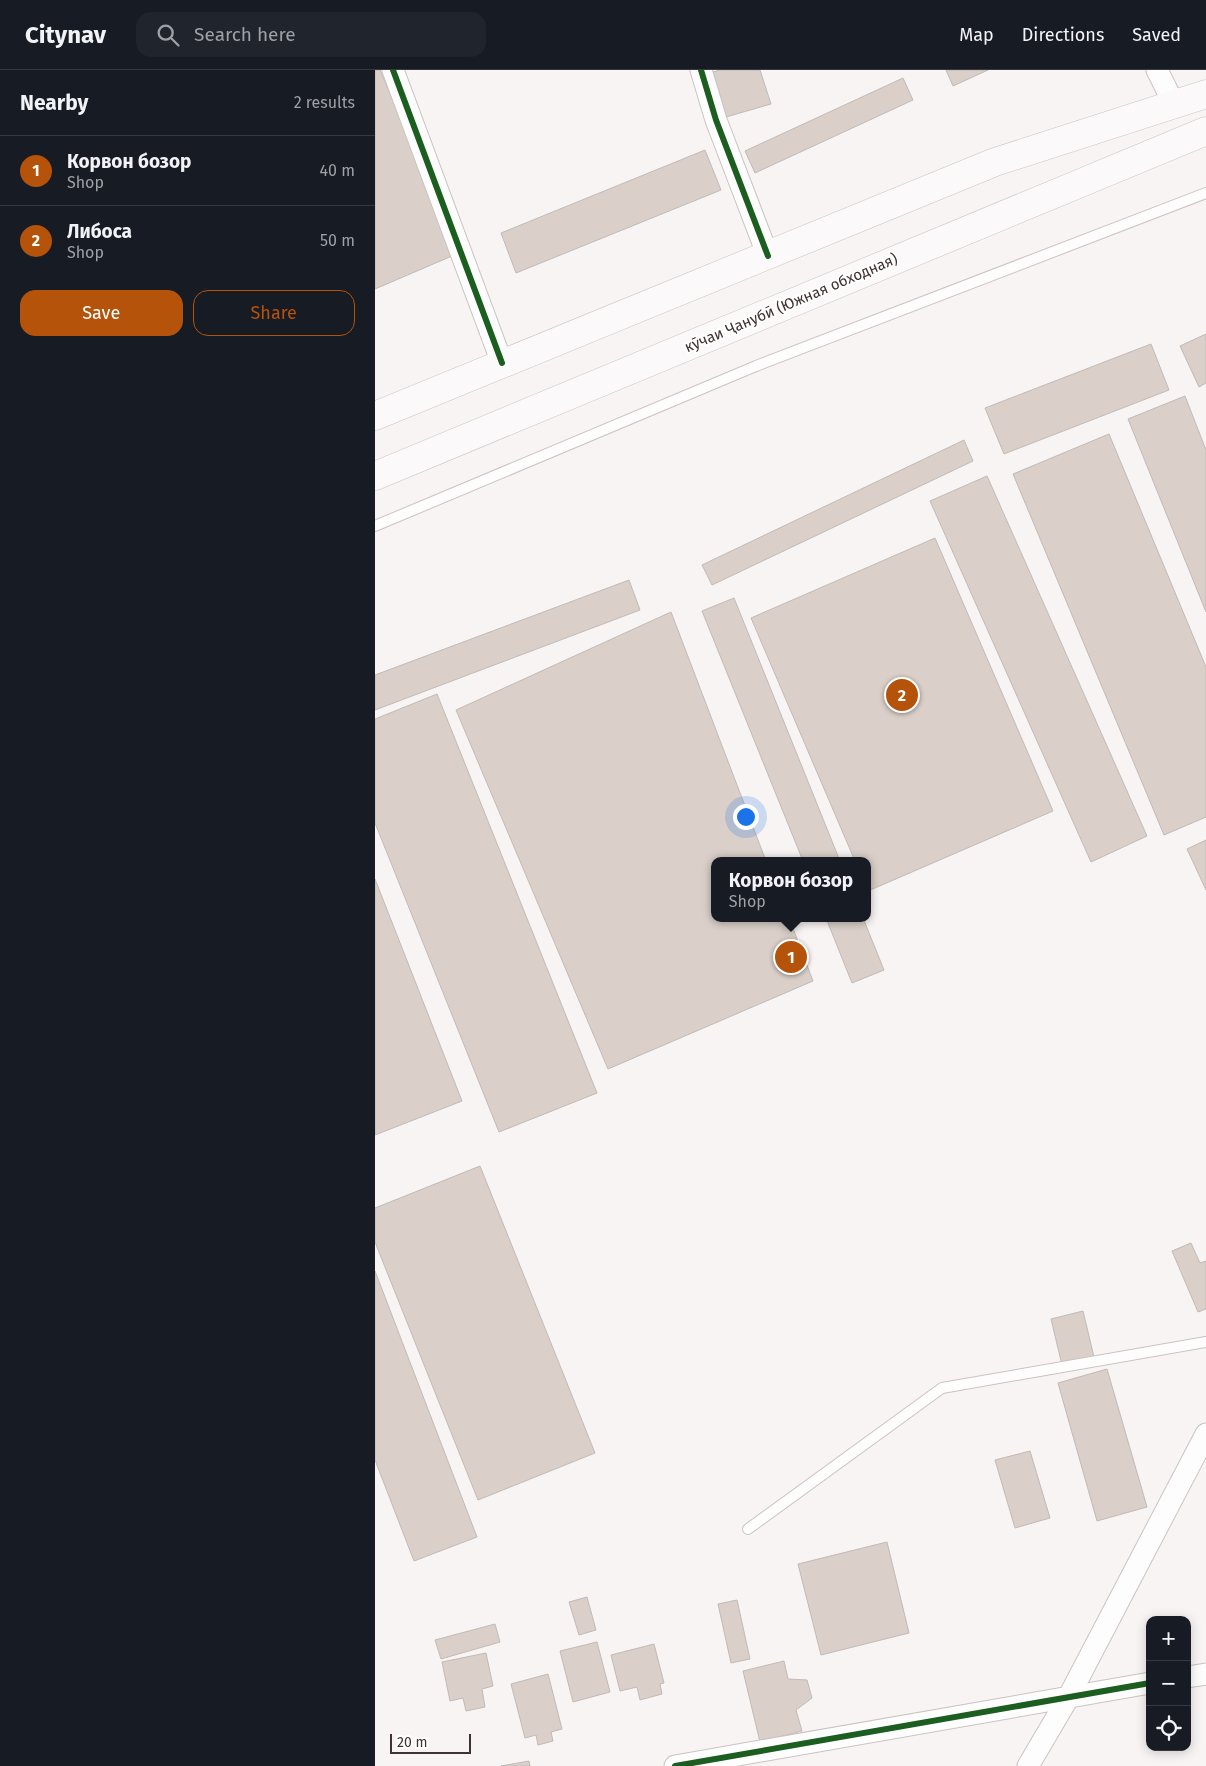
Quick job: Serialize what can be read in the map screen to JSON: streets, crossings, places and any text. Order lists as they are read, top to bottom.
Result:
{
  "streets": {
    "main road": ["кӯчаи Ҷанубӣ (Южная обходная)"]
  },
  "scale_bar": "20 m",
  "page": {
    "header": "Citynav",
    "search": "Search here",
    "nav": ["Map", "Directions", "Saved"],
    "heading": ["Nearby", "2 results"],
    "list": [
      {
        "mark": "1",
        "name": "Корвон бозор",
        "note": "Shop",
        "value": "40 m"
      },
      {
        "mark": "2",
        "name": "Либоса",
        "note": "Shop",
        "value": "50 m"
      }
    ],
    "buttons": ["Save", "Share"],
    "pins": ["2", "1"],
    "popup": ["Корвон бозор", "Shop"],
    "map_buttons": ["+", "−"],
    "scale": "20 m"
  }
}
